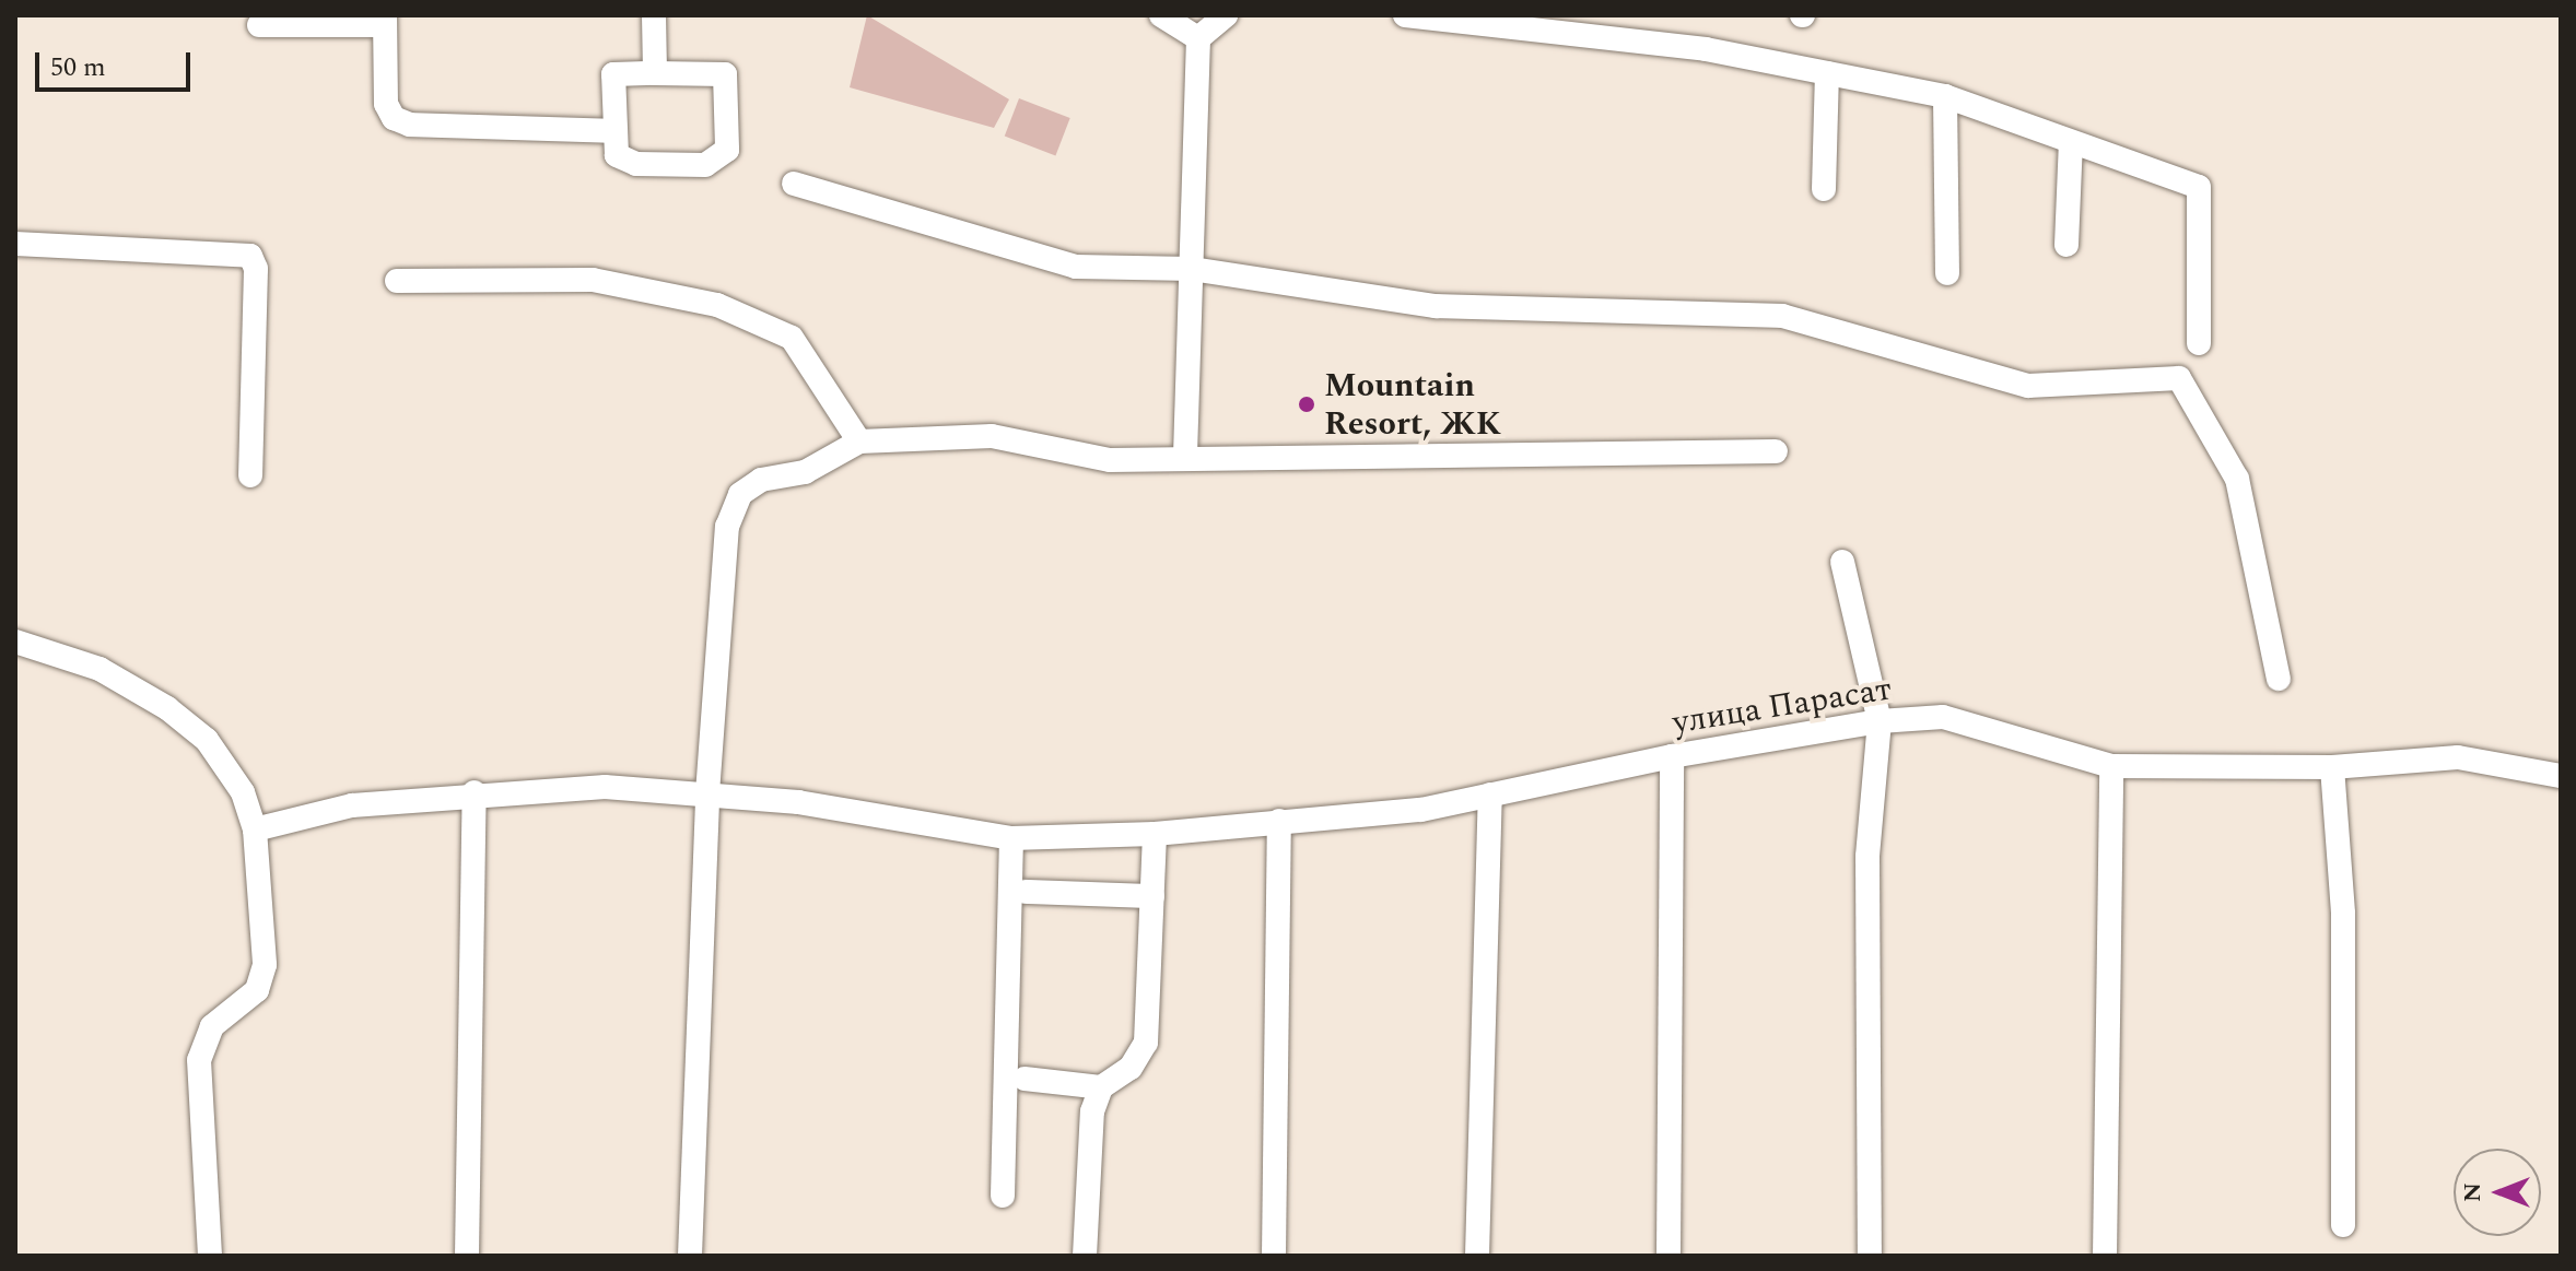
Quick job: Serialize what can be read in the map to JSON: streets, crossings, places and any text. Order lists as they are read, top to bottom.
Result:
{
  "streets": {
    "street": ["улица Парасат"]
  },
  "places": ["Mountain Resort, ЖК"],
  "scale_bar": "50 m",
  "north": "left"
}
